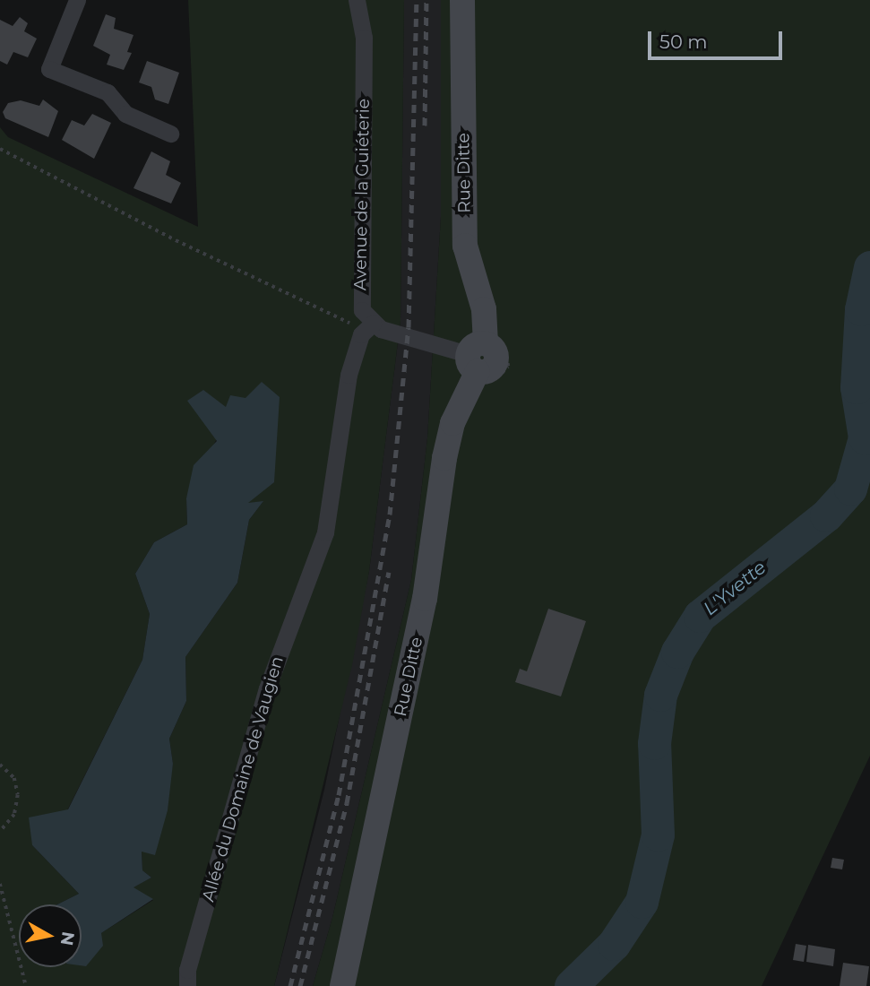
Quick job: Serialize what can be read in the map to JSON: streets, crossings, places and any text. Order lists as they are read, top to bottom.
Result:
{
  "streets": {
    "street": ["Rue Ditte", "Avenue de la Guiéterie", "Allée du Domaine de Vaugien"]
  },
  "crossings": [
    ["Avenue de la Guiéterie", "Allée du Domaine de Vaugien"]
  ],
  "water": ["L'Yvette"],
  "scale_bar": "50 m",
  "north": "right"
}
